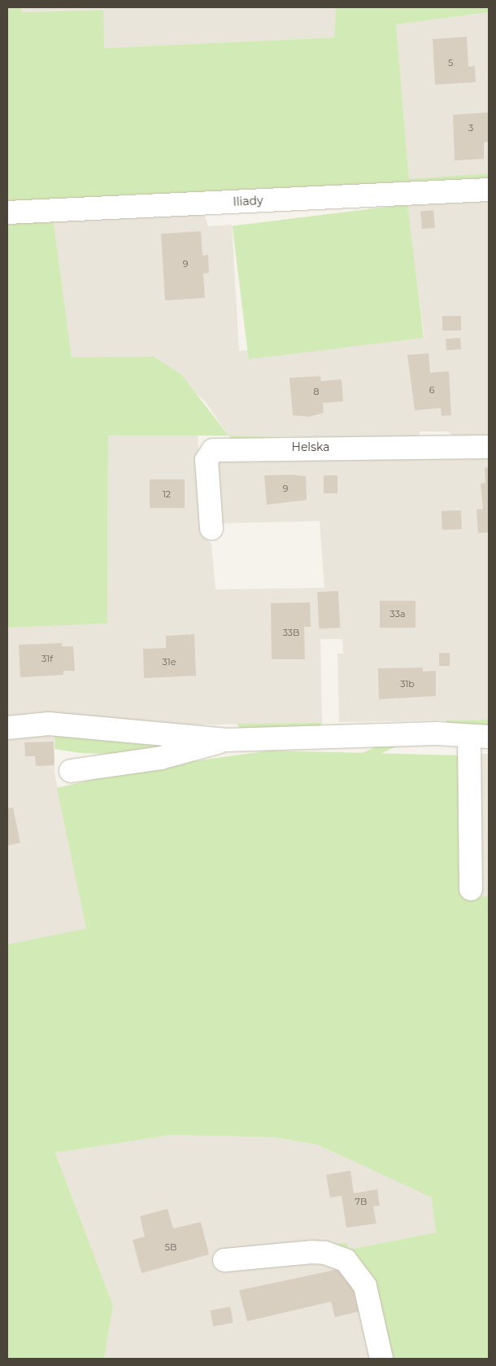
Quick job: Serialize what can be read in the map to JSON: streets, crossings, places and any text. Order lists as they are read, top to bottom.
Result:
{
  "streets": {
    "street": ["Iliady", "Helska"]
  },
  "house_numbers": [
    "5",
    "3",
    "9",
    "6",
    "8",
    "9",
    "12",
    "33a",
    "33B",
    "31f",
    "31e",
    "31b",
    "7B",
    "5B"
  ]
}
